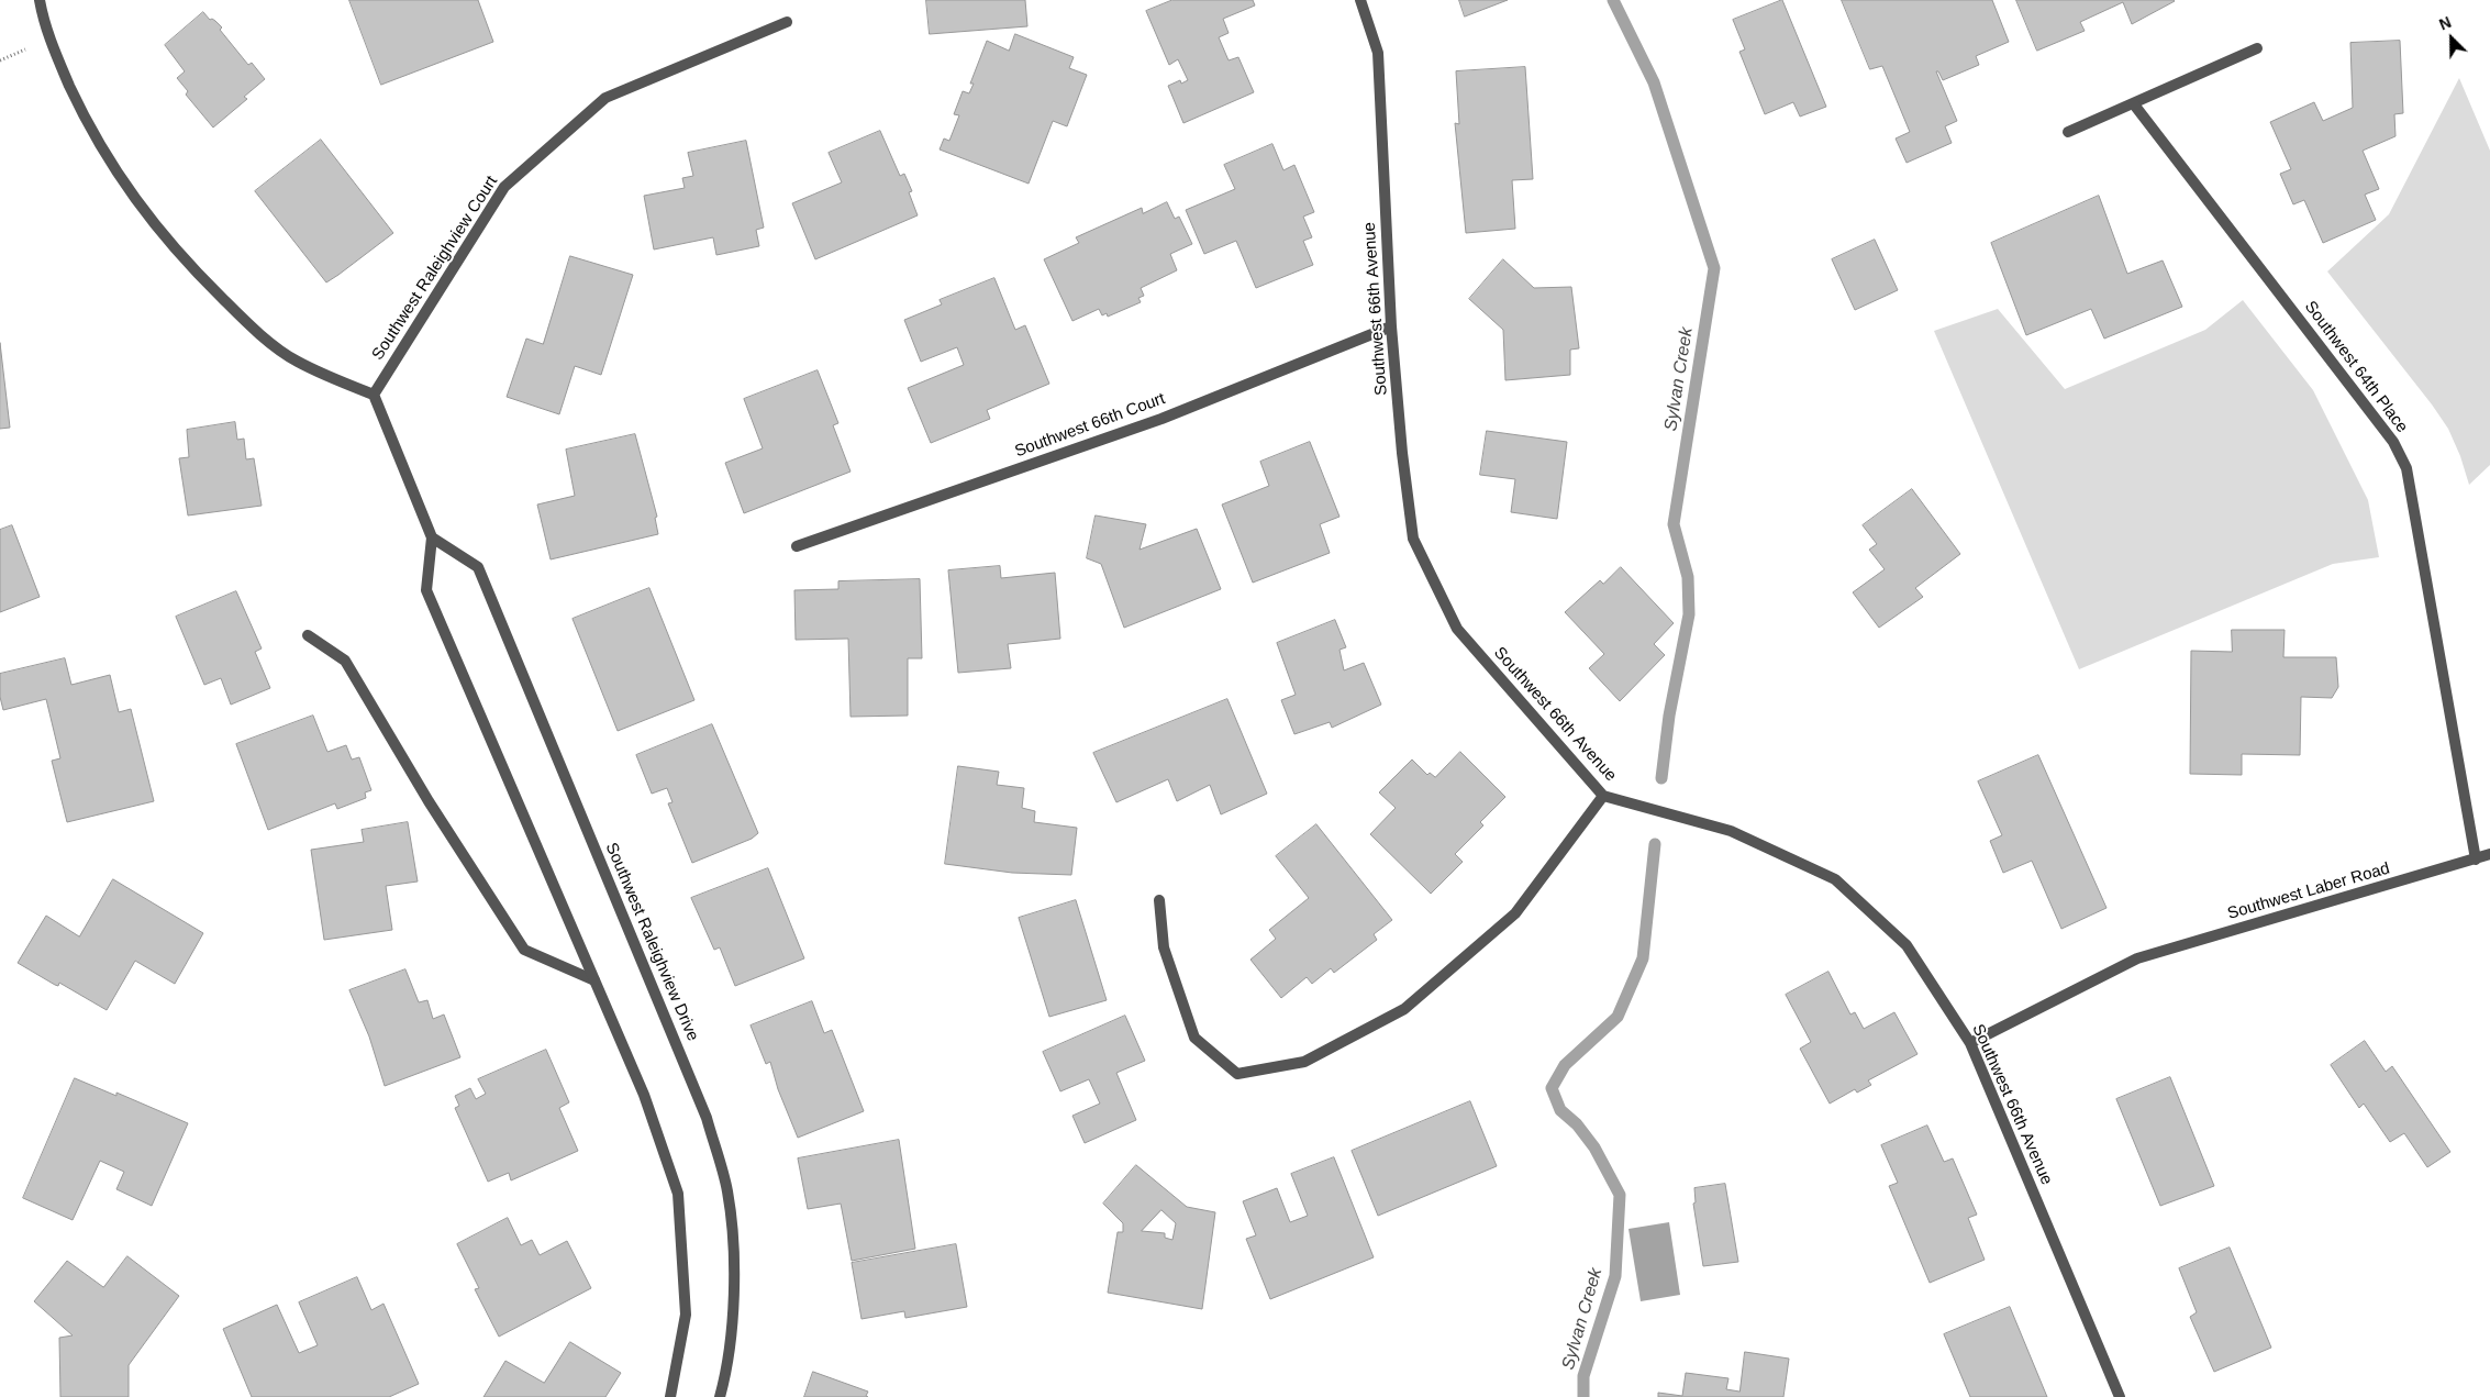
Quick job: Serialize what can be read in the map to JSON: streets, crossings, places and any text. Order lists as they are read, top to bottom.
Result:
{
  "streets": {
    "street": [
      "Southwest Raleighview Court",
      "Southwest 66th Avenue",
      "Southwest 64th Place",
      "Southwest 66th Court",
      "Southwest Laber Road",
      "Southwest Raleighview Drive"
    ]
  },
  "crossings": [
    ["Southwest 66th Avenue", "Southwest 66th Court"],
    ["Southwest 66th Avenue", "Southwest Laber Road"],
    ["Southwest 64th Place", "Southwest Laber Road"]
  ],
  "water": ["Sylvan Creek"],
  "north": "top left"
}
